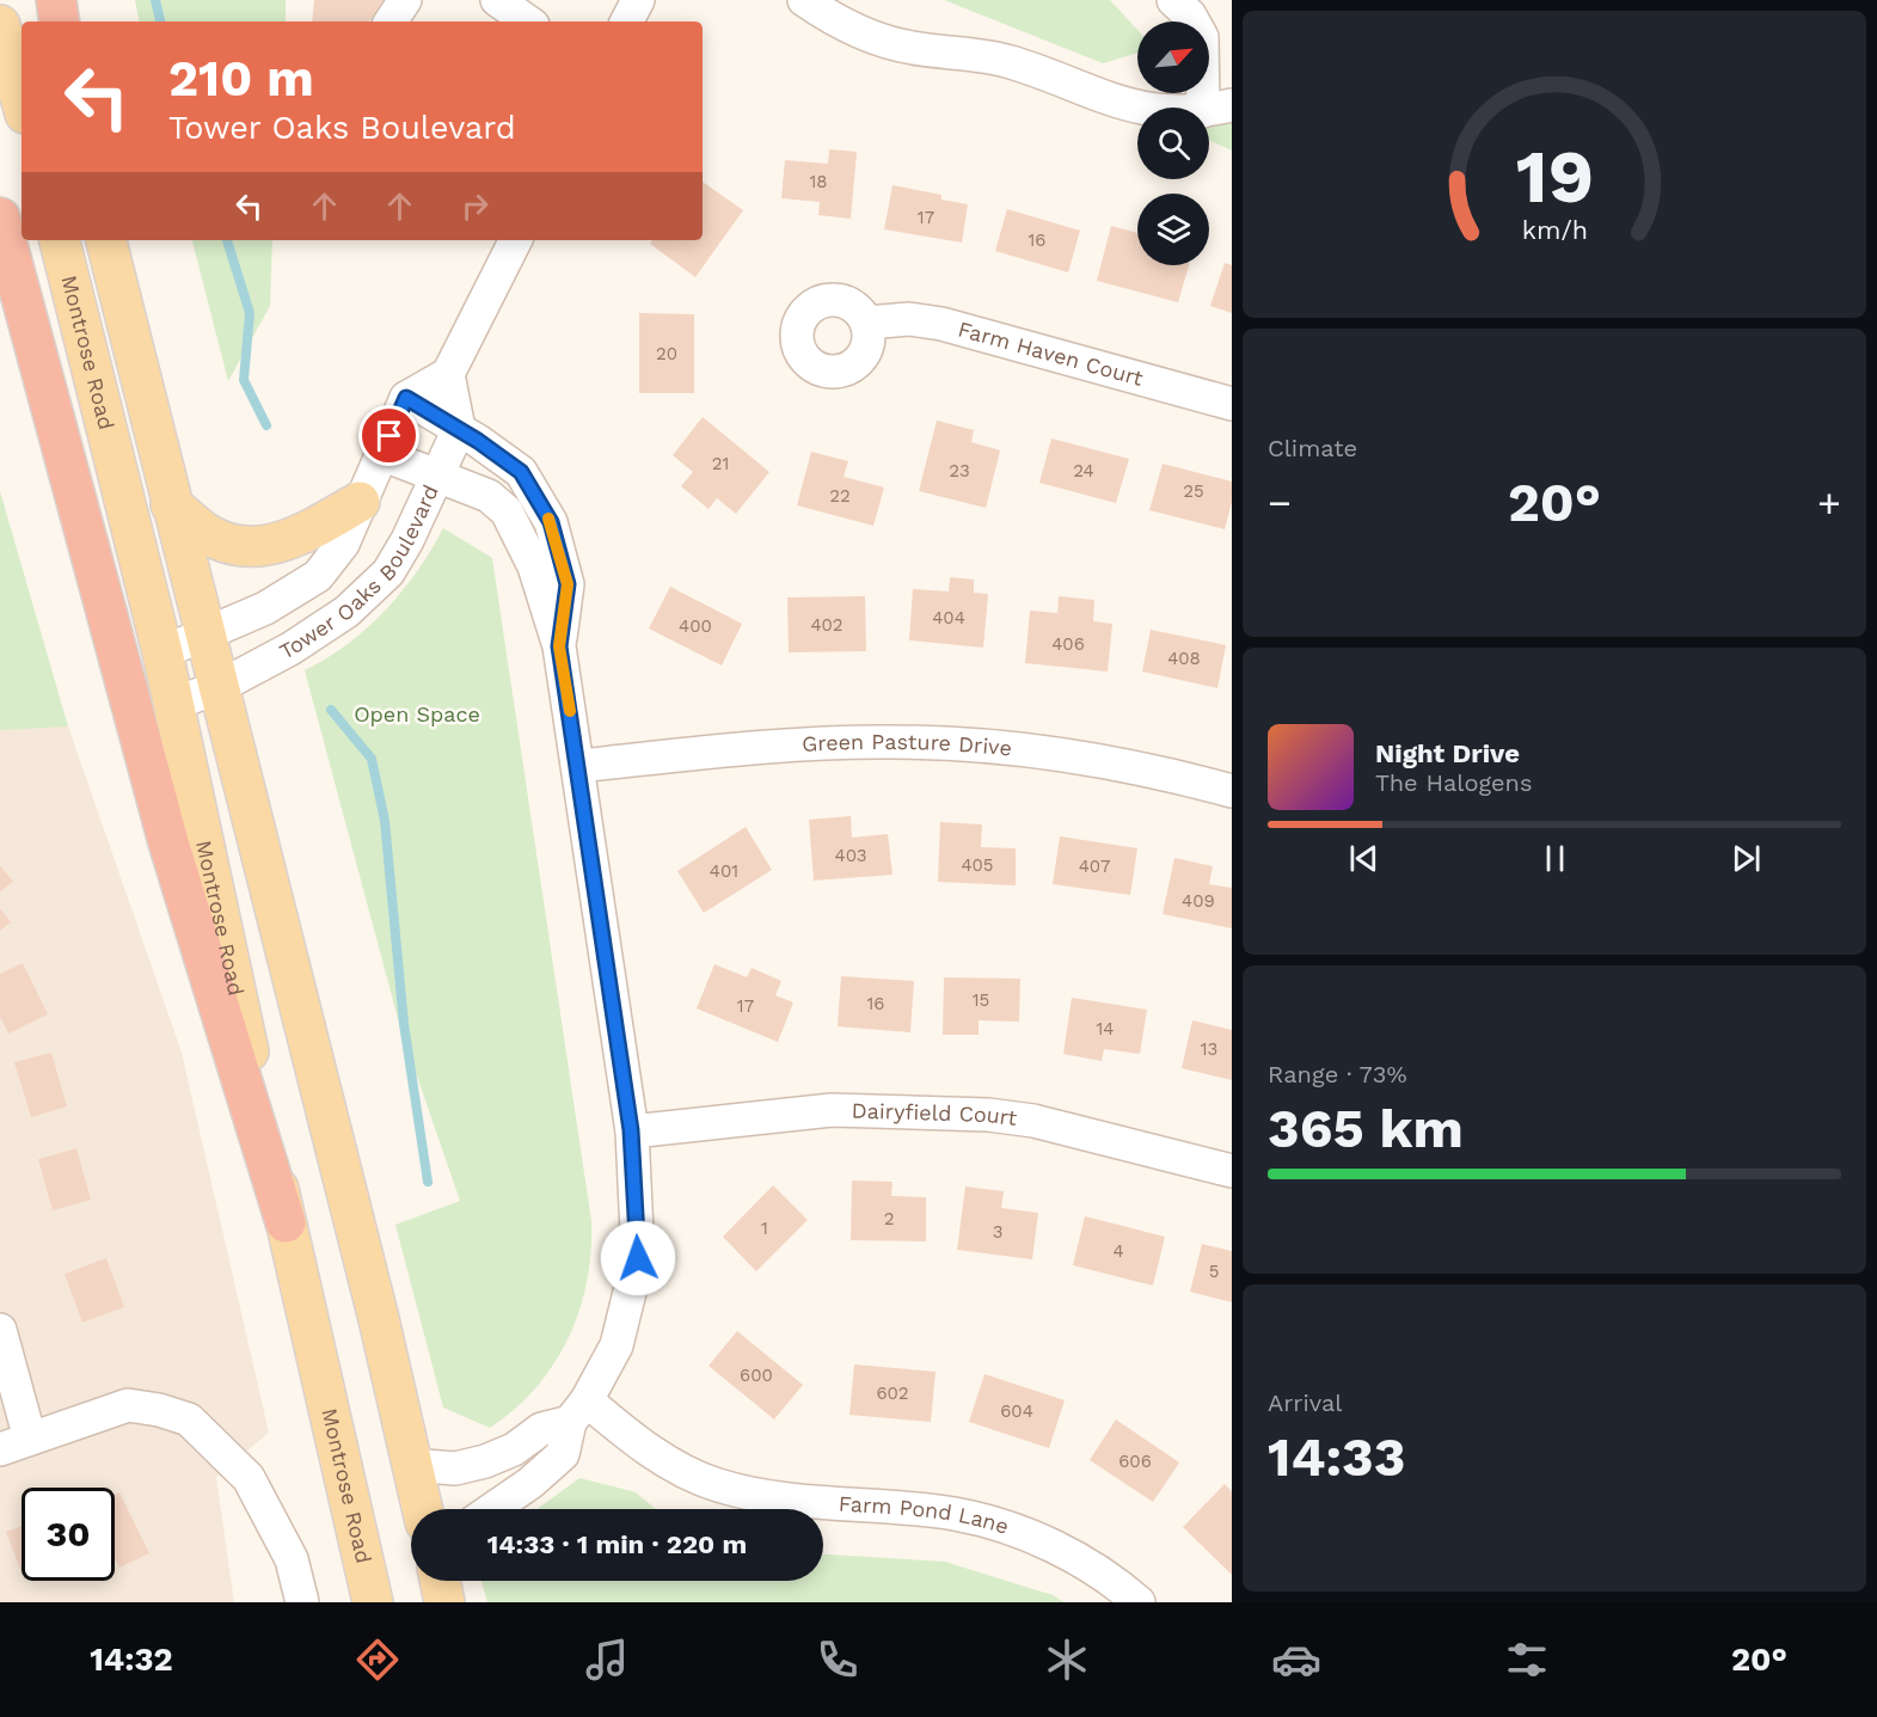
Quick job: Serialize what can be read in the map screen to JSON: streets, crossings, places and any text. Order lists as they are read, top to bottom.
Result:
{
  "streets": {
    "main road": ["Montrose Road"],
    "street": [
      "Farm Haven Court",
      "Tower Oaks Boulevard",
      "Green Pasture Drive",
      "Dairyfield Court",
      "Farm Pond Lane"
    ]
  },
  "crossings": [
    ["Montrose Road", "Tower Oaks Boulevard"]
  ],
  "parks": ["Open Space"],
  "house_numbers": [
    "18",
    "17",
    "16",
    "20",
    "21",
    "23",
    "24",
    "25",
    "22",
    "404",
    "402",
    "400",
    "406",
    "408",
    "403",
    "405",
    "407",
    "401",
    "409",
    "15",
    "16",
    "17",
    "14",
    "13",
    "2",
    "1",
    "3",
    "4",
    "5",
    "600",
    "602",
    "604",
    "606"
  ],
  "north": "top right",
  "page": {
    "turn": ["210 m", "Tower Oaks Boulevard"],
    "tile": [
      "Climate",
      ["Range · 73%", "365 km"],
      ["Arrival", "14:33"]
    ],
    "heat": ["−", "20°", "+"],
    "song": ["Night Drive", "The Halogens"],
    "limit": "30",
    "trip": "14:33 · 1 min · 220 m",
    "tabs": ["14:32", "20°"],
    "gauge": ["19", "km/h"]
  }
}
